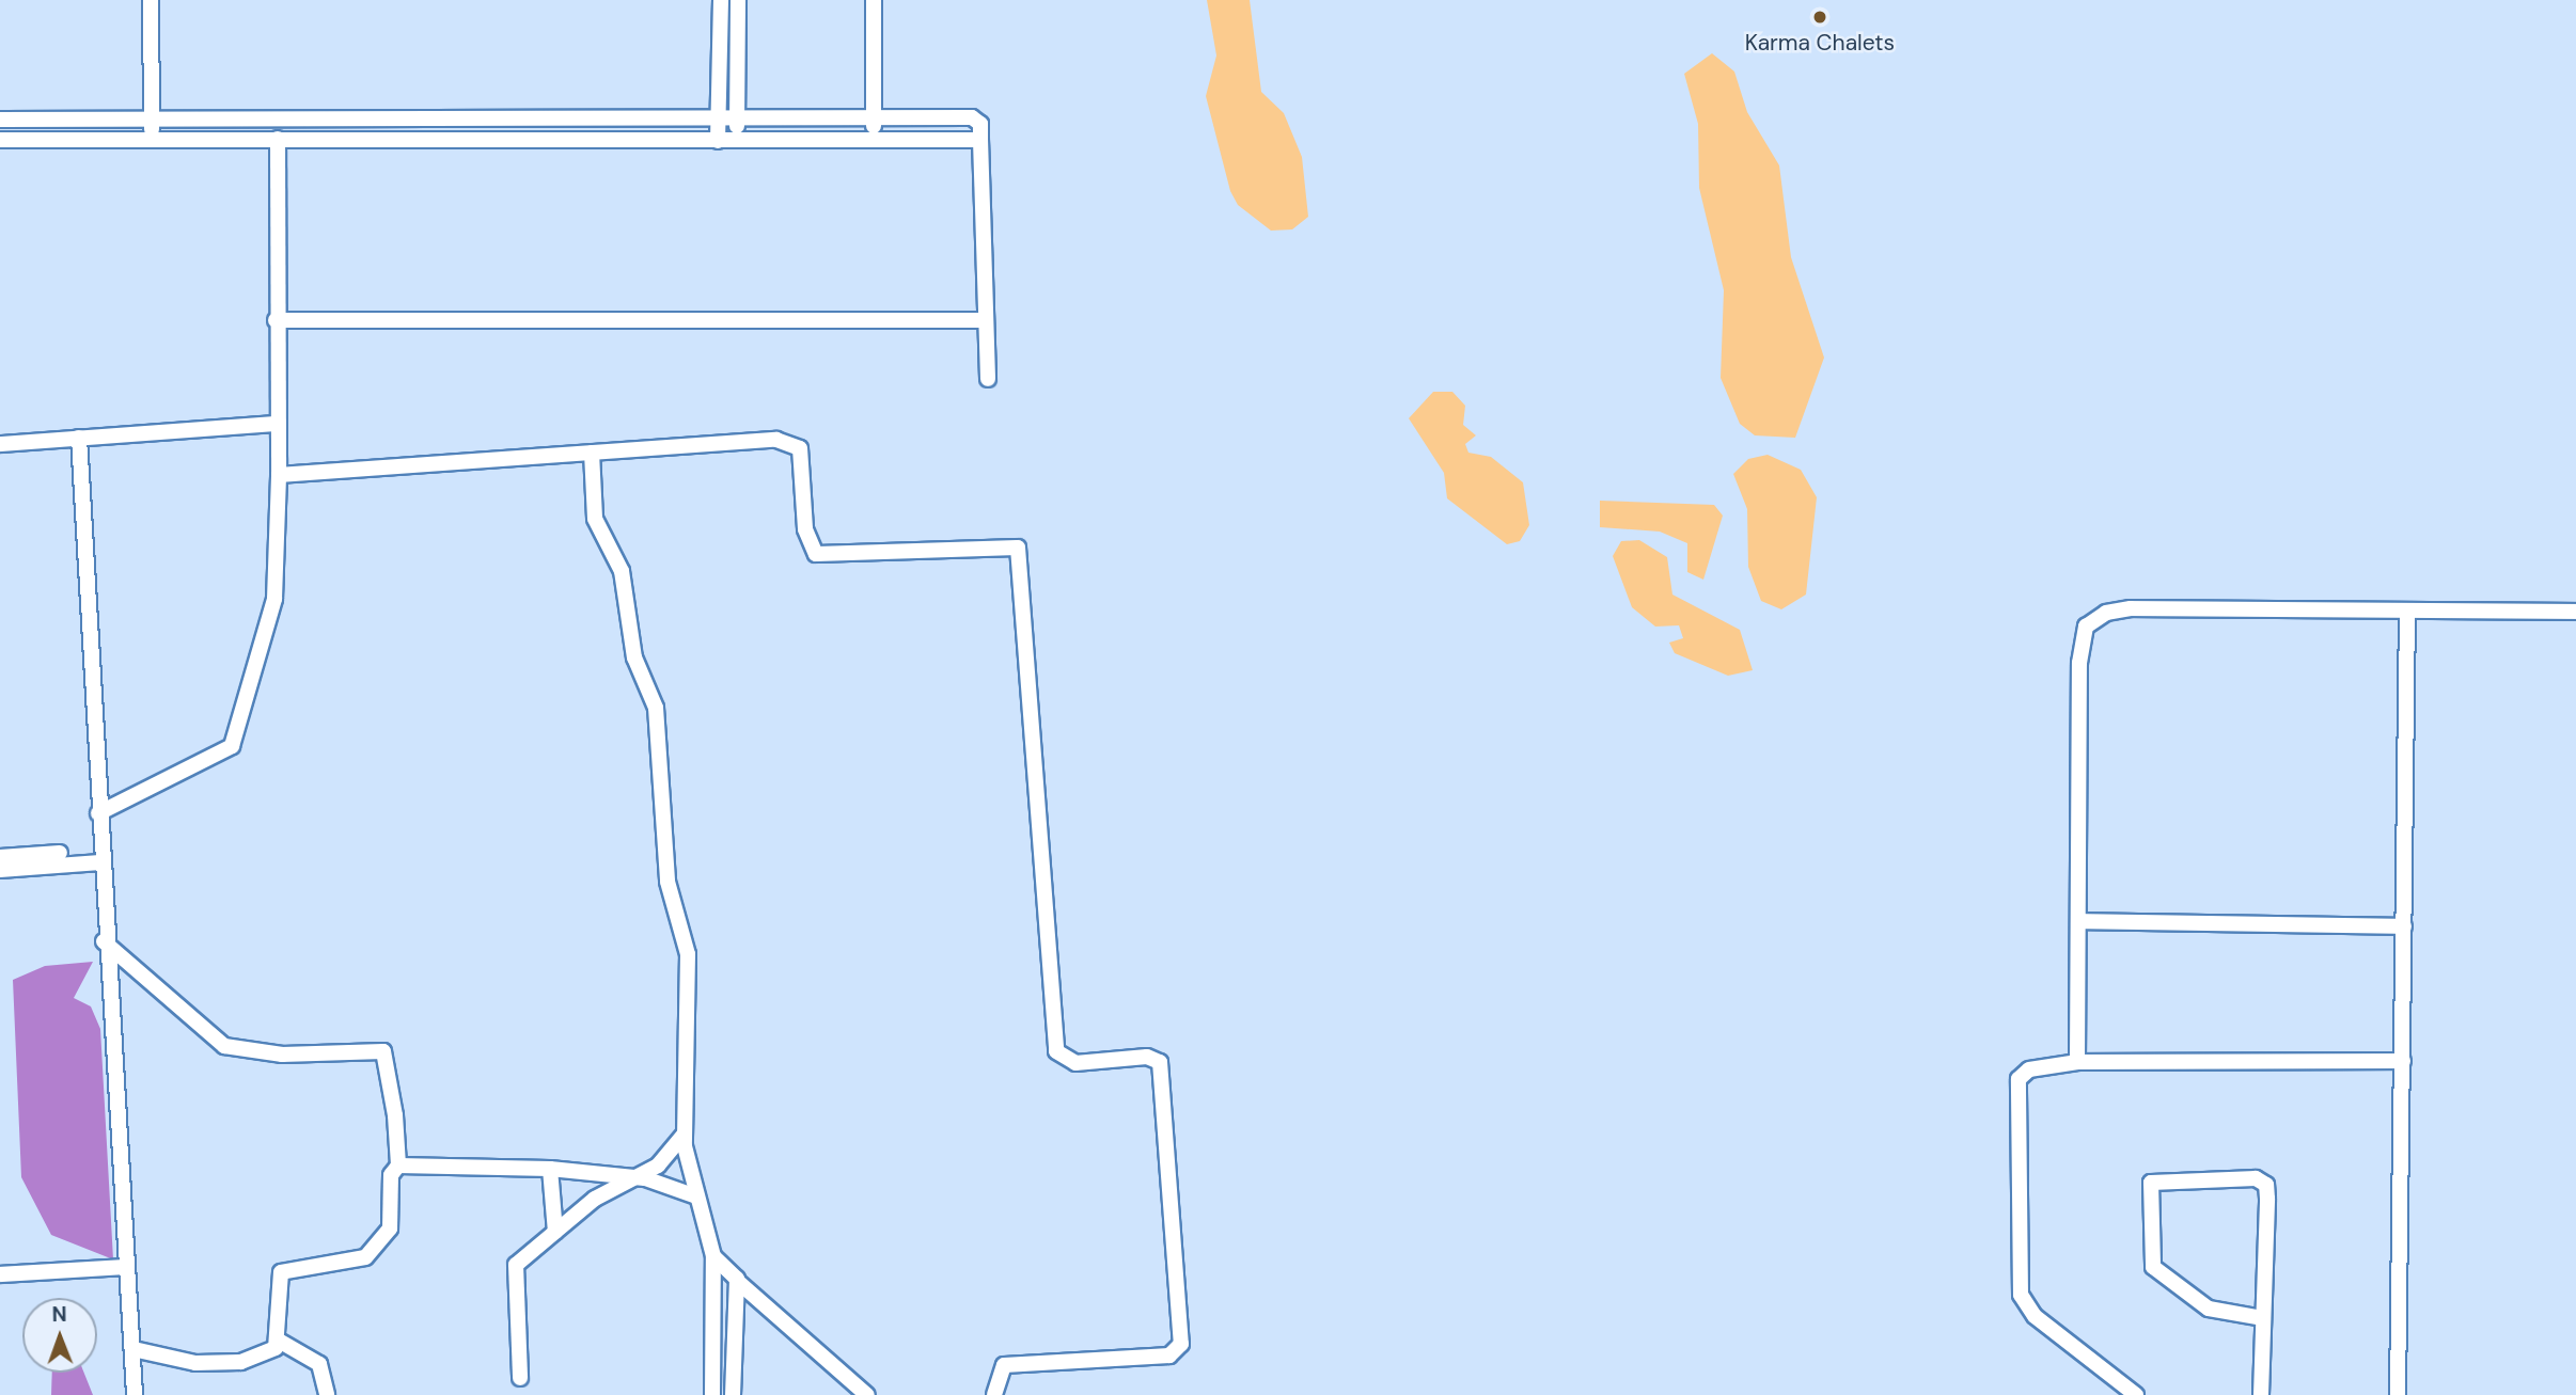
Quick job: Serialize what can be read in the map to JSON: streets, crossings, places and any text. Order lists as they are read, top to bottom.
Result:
{
  "places": ["Karma Chalets"],
  "north": "top"
}
